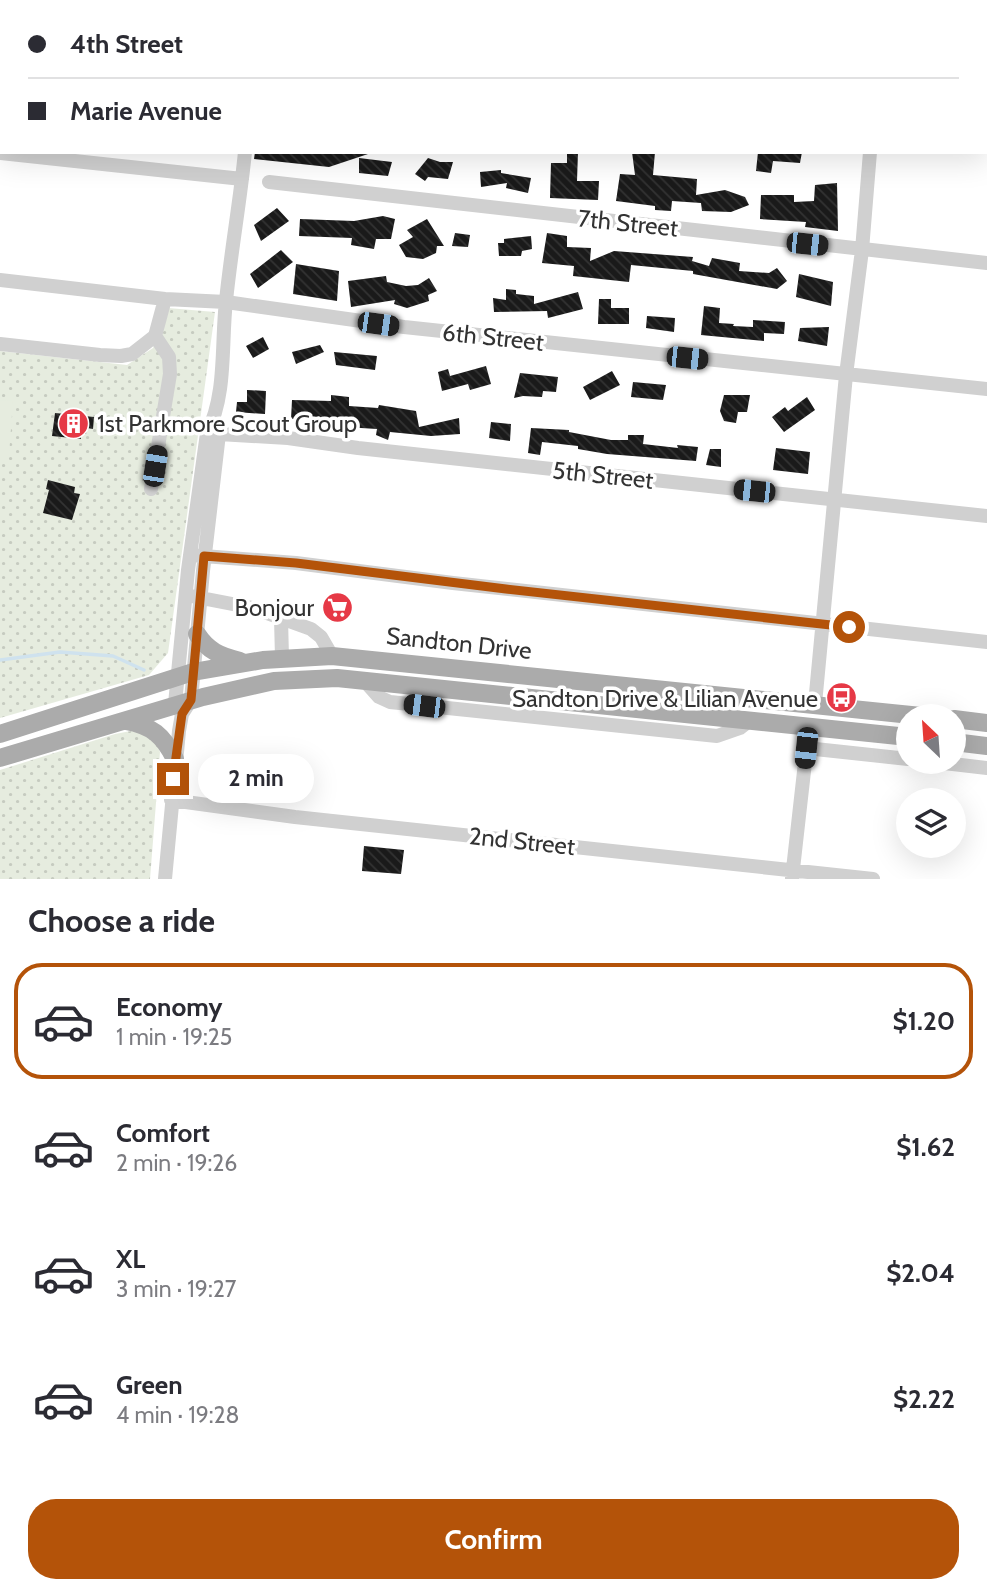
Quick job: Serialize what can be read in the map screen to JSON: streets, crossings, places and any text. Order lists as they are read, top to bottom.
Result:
{
  "streets": {
    "main road": ["Sandton Drive"],
    "street": [
      "7th Street",
      "6th Street",
      "5th Street",
      "2nd Street"
    ]
  },
  "places": {
    "building": ["1st Parkmore Scout Group"],
    "supermarket": ["Bonjour"],
    "bus stop": ["Sandton Drive & Lilian Avenue"]
  },
  "north": "top left",
  "page": {
    "banner": ["4th Street", "Marie Avenue"],
    "bubble": "2 min",
    "heading": "Choose a ride",
    "list": [
      {
        "name": "Economy",
        "note": "1 min · 19:25",
        "value": "$1.20"
      },
      {
        "name": "Comfort",
        "note": "2 min · 19:26",
        "value": "$1.62"
      },
      {
        "name": "XL",
        "note": "3 min · 19:27",
        "value": "$2.04"
      },
      {
        "name": "Green",
        "note": "4 min · 19:28",
        "value": "$2.22"
      }
    ],
    "buttons": "Confirm"
  }
}
